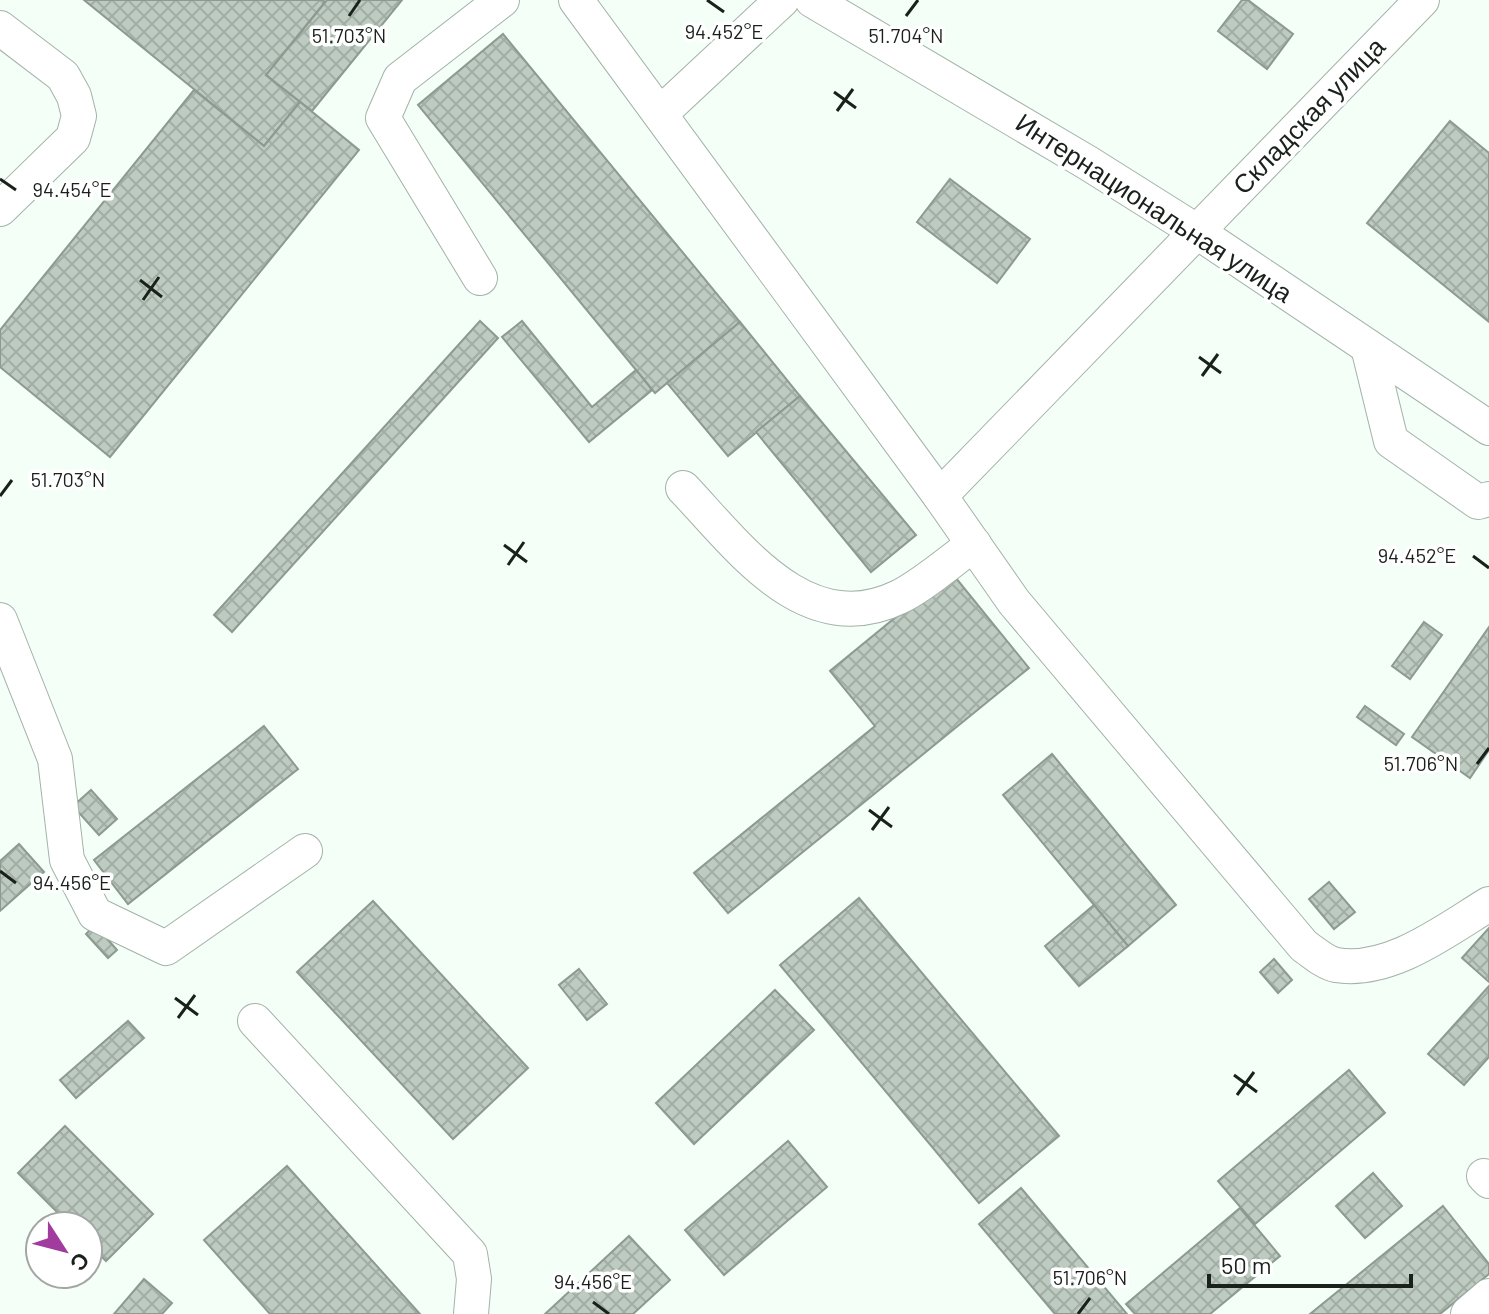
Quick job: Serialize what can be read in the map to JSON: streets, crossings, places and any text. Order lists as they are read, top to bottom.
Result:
{
  "streets": {
    "street": ["Складская улица", "Интернациональная улица"]
  },
  "crossings": [
    ["Складская улица", "Интернациональная улица"]
  ],
  "scale_bar": "50 m",
  "north": "bottom right",
  "coordinates": [
    "94.452°E",
    "51.703°N",
    "51.704°N",
    "94.454°E",
    "51.706°N",
    "94.456°E"
  ]
}
